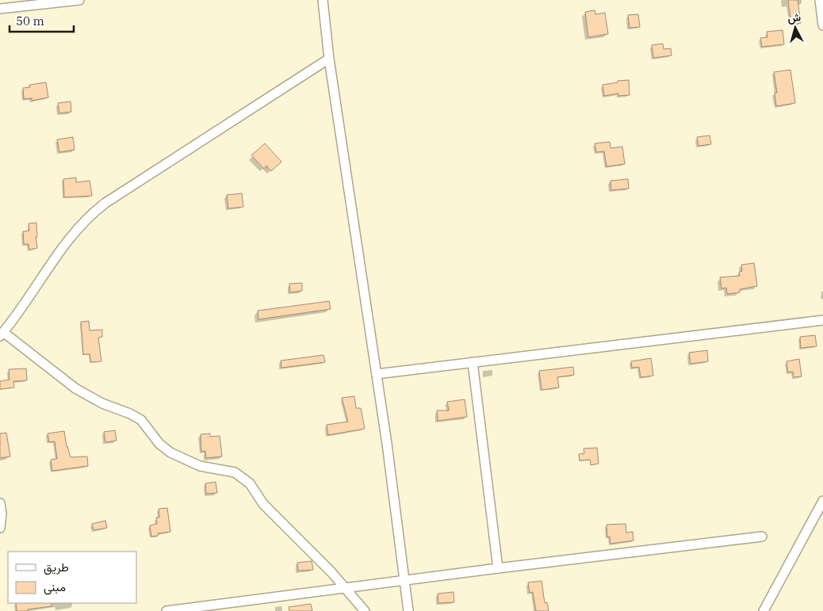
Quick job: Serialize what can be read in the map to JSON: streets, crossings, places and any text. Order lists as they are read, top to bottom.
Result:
{
  "legend": ["طريق", "مبنى"],
  "scale_bar": "50 m",
  "north": "top"
}
